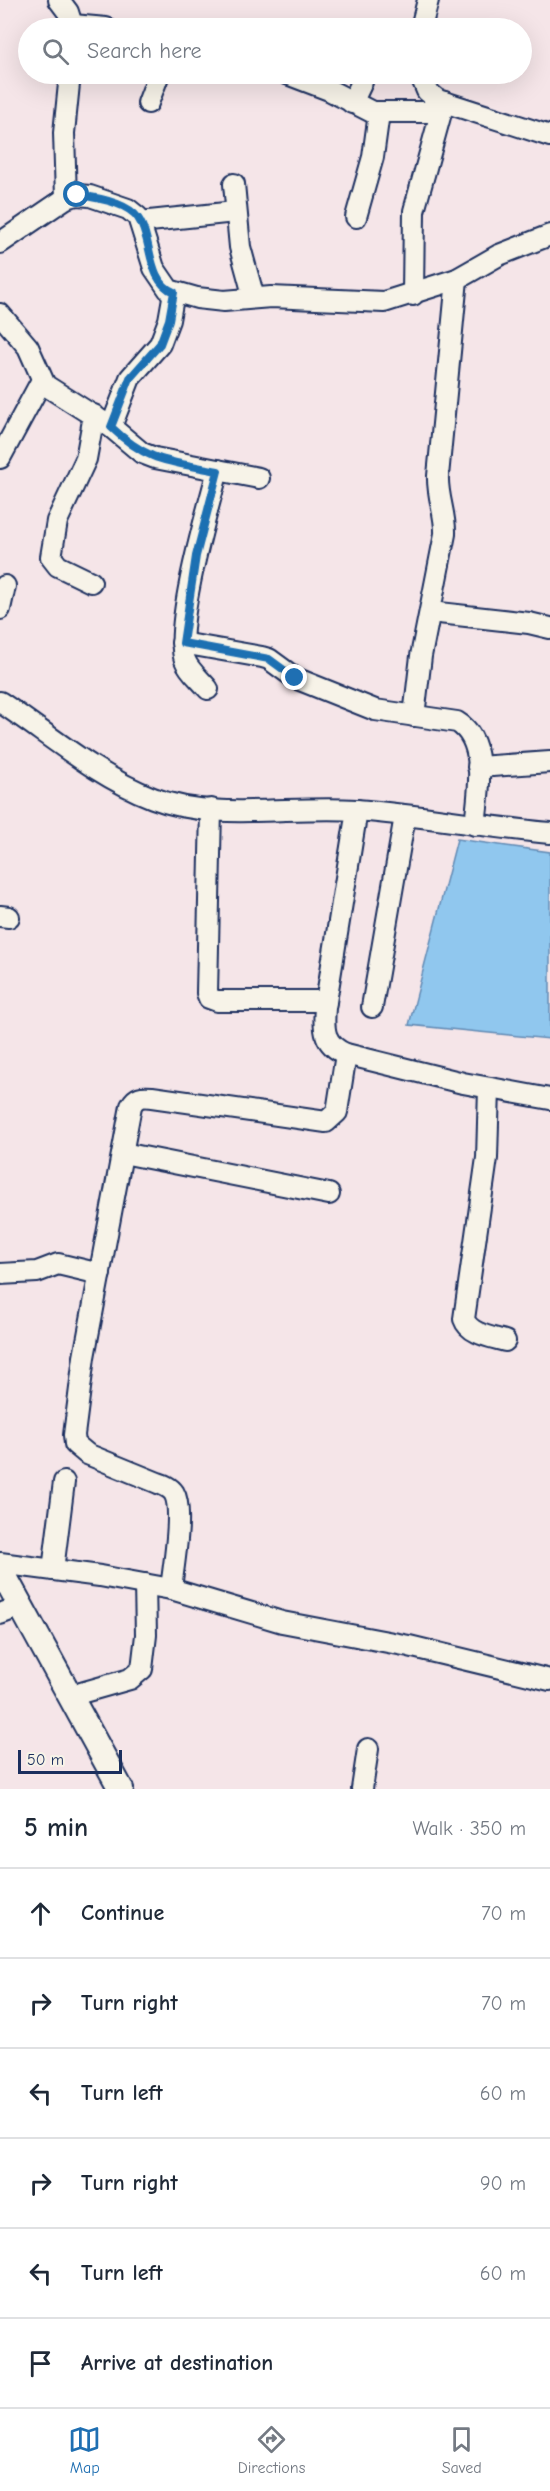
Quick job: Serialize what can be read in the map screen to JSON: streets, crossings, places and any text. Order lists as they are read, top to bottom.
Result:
{
  "scale_bar": "50 m",
  "page": {
    "search": "Search here",
    "scale": "50 m",
    "heading": ["5 min", "Walk · 350 m"],
    "list": [
      ["Continue", "70 m"],
      ["Turn right", "70 m"],
      ["Turn left", "60 m"],
      ["Turn right", "90 m"],
      ["Turn left", "60 m"],
      "Arrive at destination"
    ],
    "nav": ["Map", "Directions", "Saved"]
  }
}
